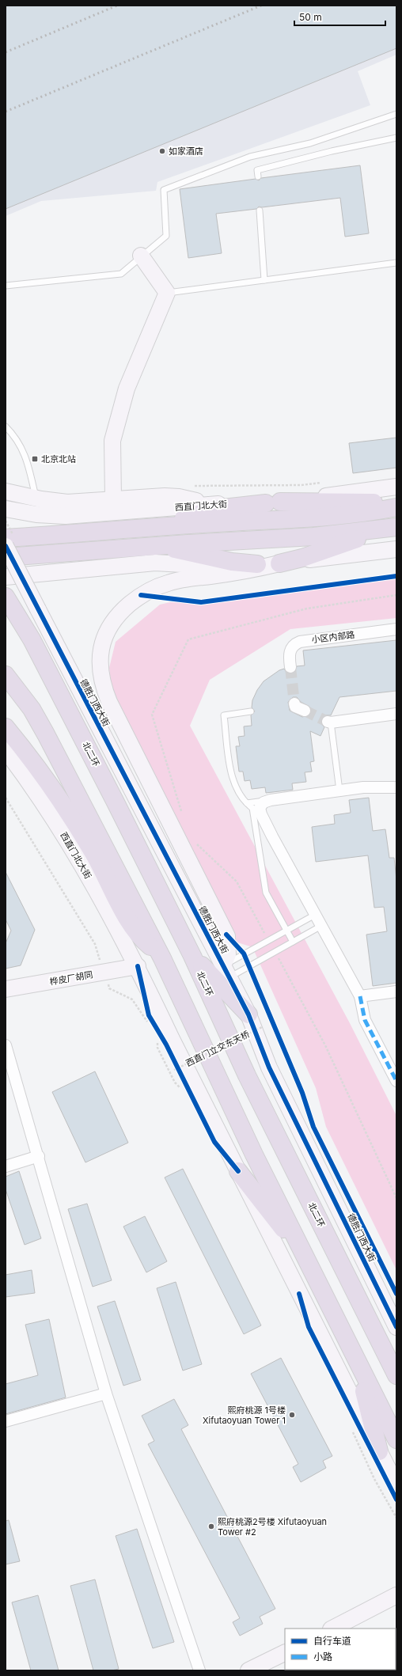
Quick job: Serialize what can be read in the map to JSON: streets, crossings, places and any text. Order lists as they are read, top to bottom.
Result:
{
  "streets": {
    "highway": ["西直门北大街", "北二环"],
    "street": ["小区内部路", "德胜门西大街", "桦皮厂胡同"],
    "path": ["西直门立交东天桥"]
  },
  "crossings": [
    ["西直门北大街", "桦皮厂胡同"]
  ],
  "places": {
    "other": ["如家酒店", "熙府桃源 1号楼 Xifutaoyuan Tower 1", "熙府桃源2号楼 Xifutaoyuan Tower #2"],
    "transit": ["北京北站"]
  },
  "legend": ["自行车道", "小路"],
  "scale_bar": "50 m"
}
